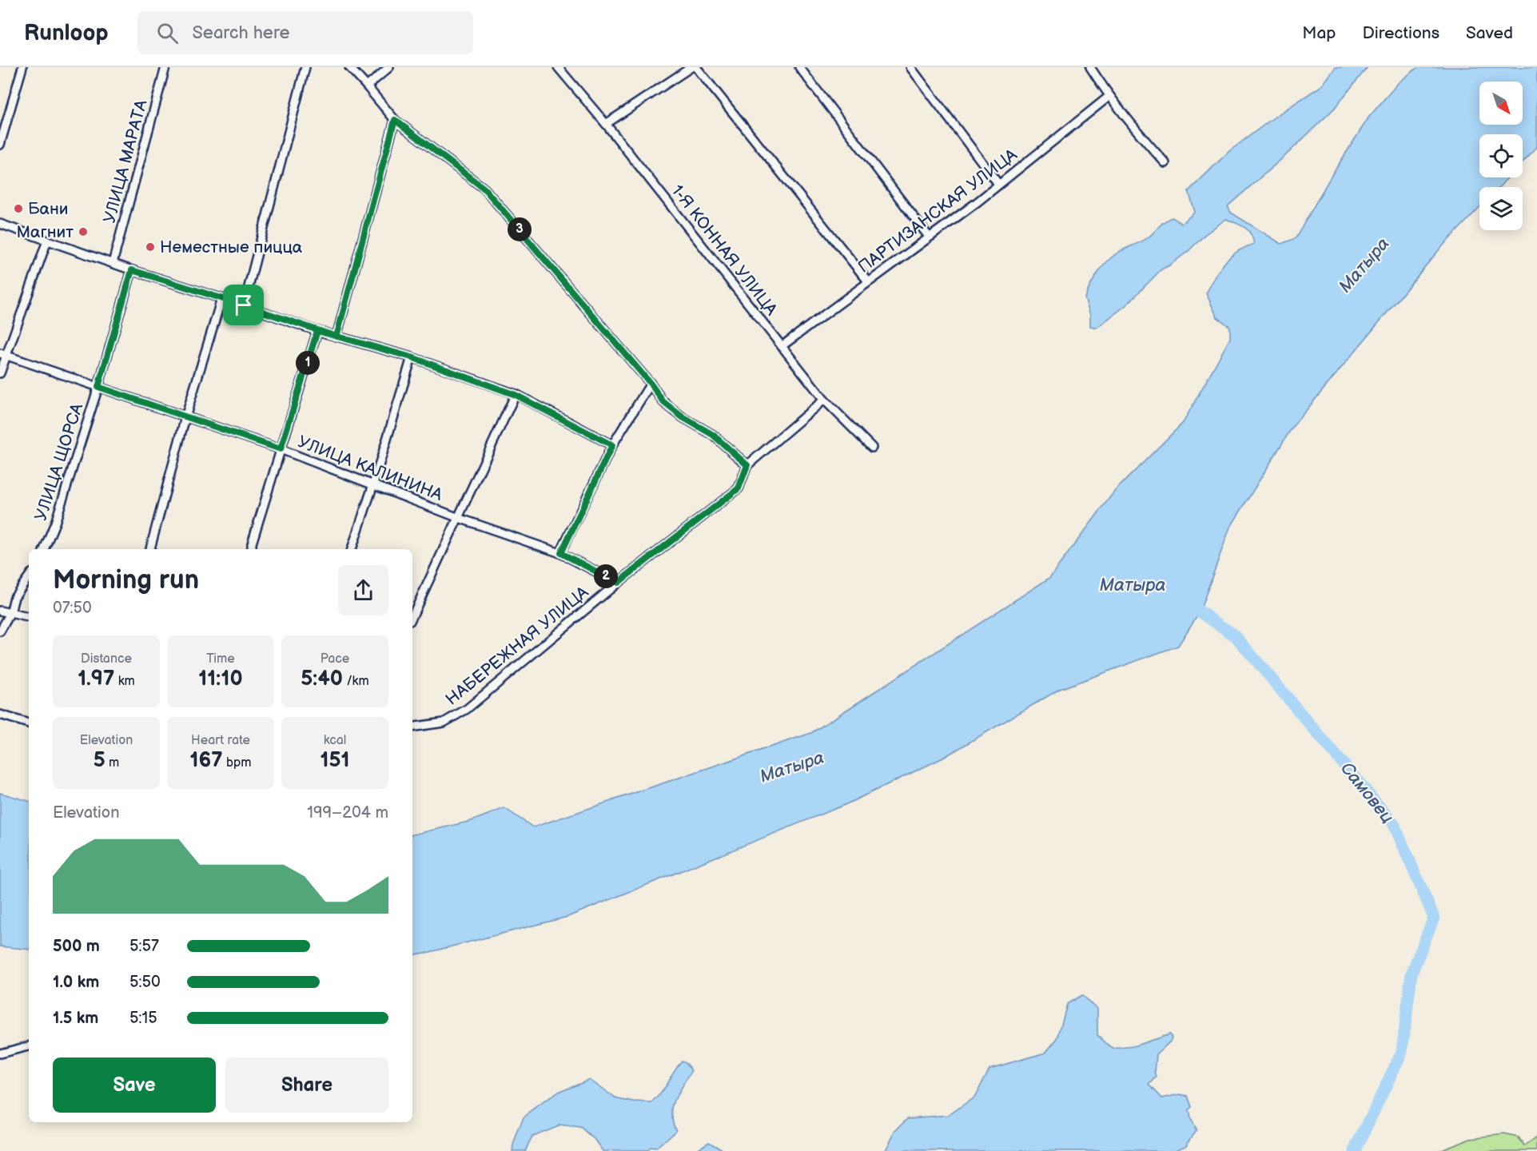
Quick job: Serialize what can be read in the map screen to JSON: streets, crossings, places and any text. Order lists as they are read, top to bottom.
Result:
{
  "streets": {
    "street": [
      "УЛИЦА МАРАТА",
      "ПАРТИЗАНСКАЯ УЛИЦА",
      "1-Я КОННАЯ УЛИЦА",
      "УЛИЦА ЩОРСА",
      "УЛИЦА КАЛИНИНА",
      "НАБЕРЕЖНАЯ УЛИЦА"
    ]
  },
  "crossings": [
    ["ПАРТИЗАНСКАЯ УЛИЦА", "1-Я КОННАЯ УЛИЦА"],
    ["1-Я КОННАЯ УЛИЦА", "НАБЕРЕЖНАЯ УЛИЦА"],
    ["УЛИЦА ЩОРСА", "УЛИЦА КАЛИНИНА"],
    ["УЛИЦА КАЛИНИНА", "НАБЕРЕЖНАЯ УЛИЦА"]
  ],
  "water": ["Матыра", "Самовец"],
  "places": ["Бани", "Магнит", "Неместные пицца"],
  "north": "bottom right",
  "page": {
    "header": "Runloop",
    "search": "Search here",
    "nav": ["Map", "Directions", "Saved"],
    "pins": ["3", "1", "2"],
    "heading": ["Morning run", "07:50"],
    "stats": [
      ["Distance", "1.97 km"],
      ["Time", "11:10"],
      ["Pace", "5:40 /km"],
      ["Elevation", "5 m"],
      ["Heart rate", "167 bpm"],
      ["kcal", "151"]
    ],
    "chart": ["Elevation", "199–204 m"],
    "list": [
      {
        "name": "500 m",
        "note": "5:57"
      },
      {
        "name": "1.0 km",
        "note": "5:50"
      },
      {
        "name": "1.5 km",
        "note": "5:15"
      }
    ],
    "buttons": ["Save", "Share"]
  }
}
